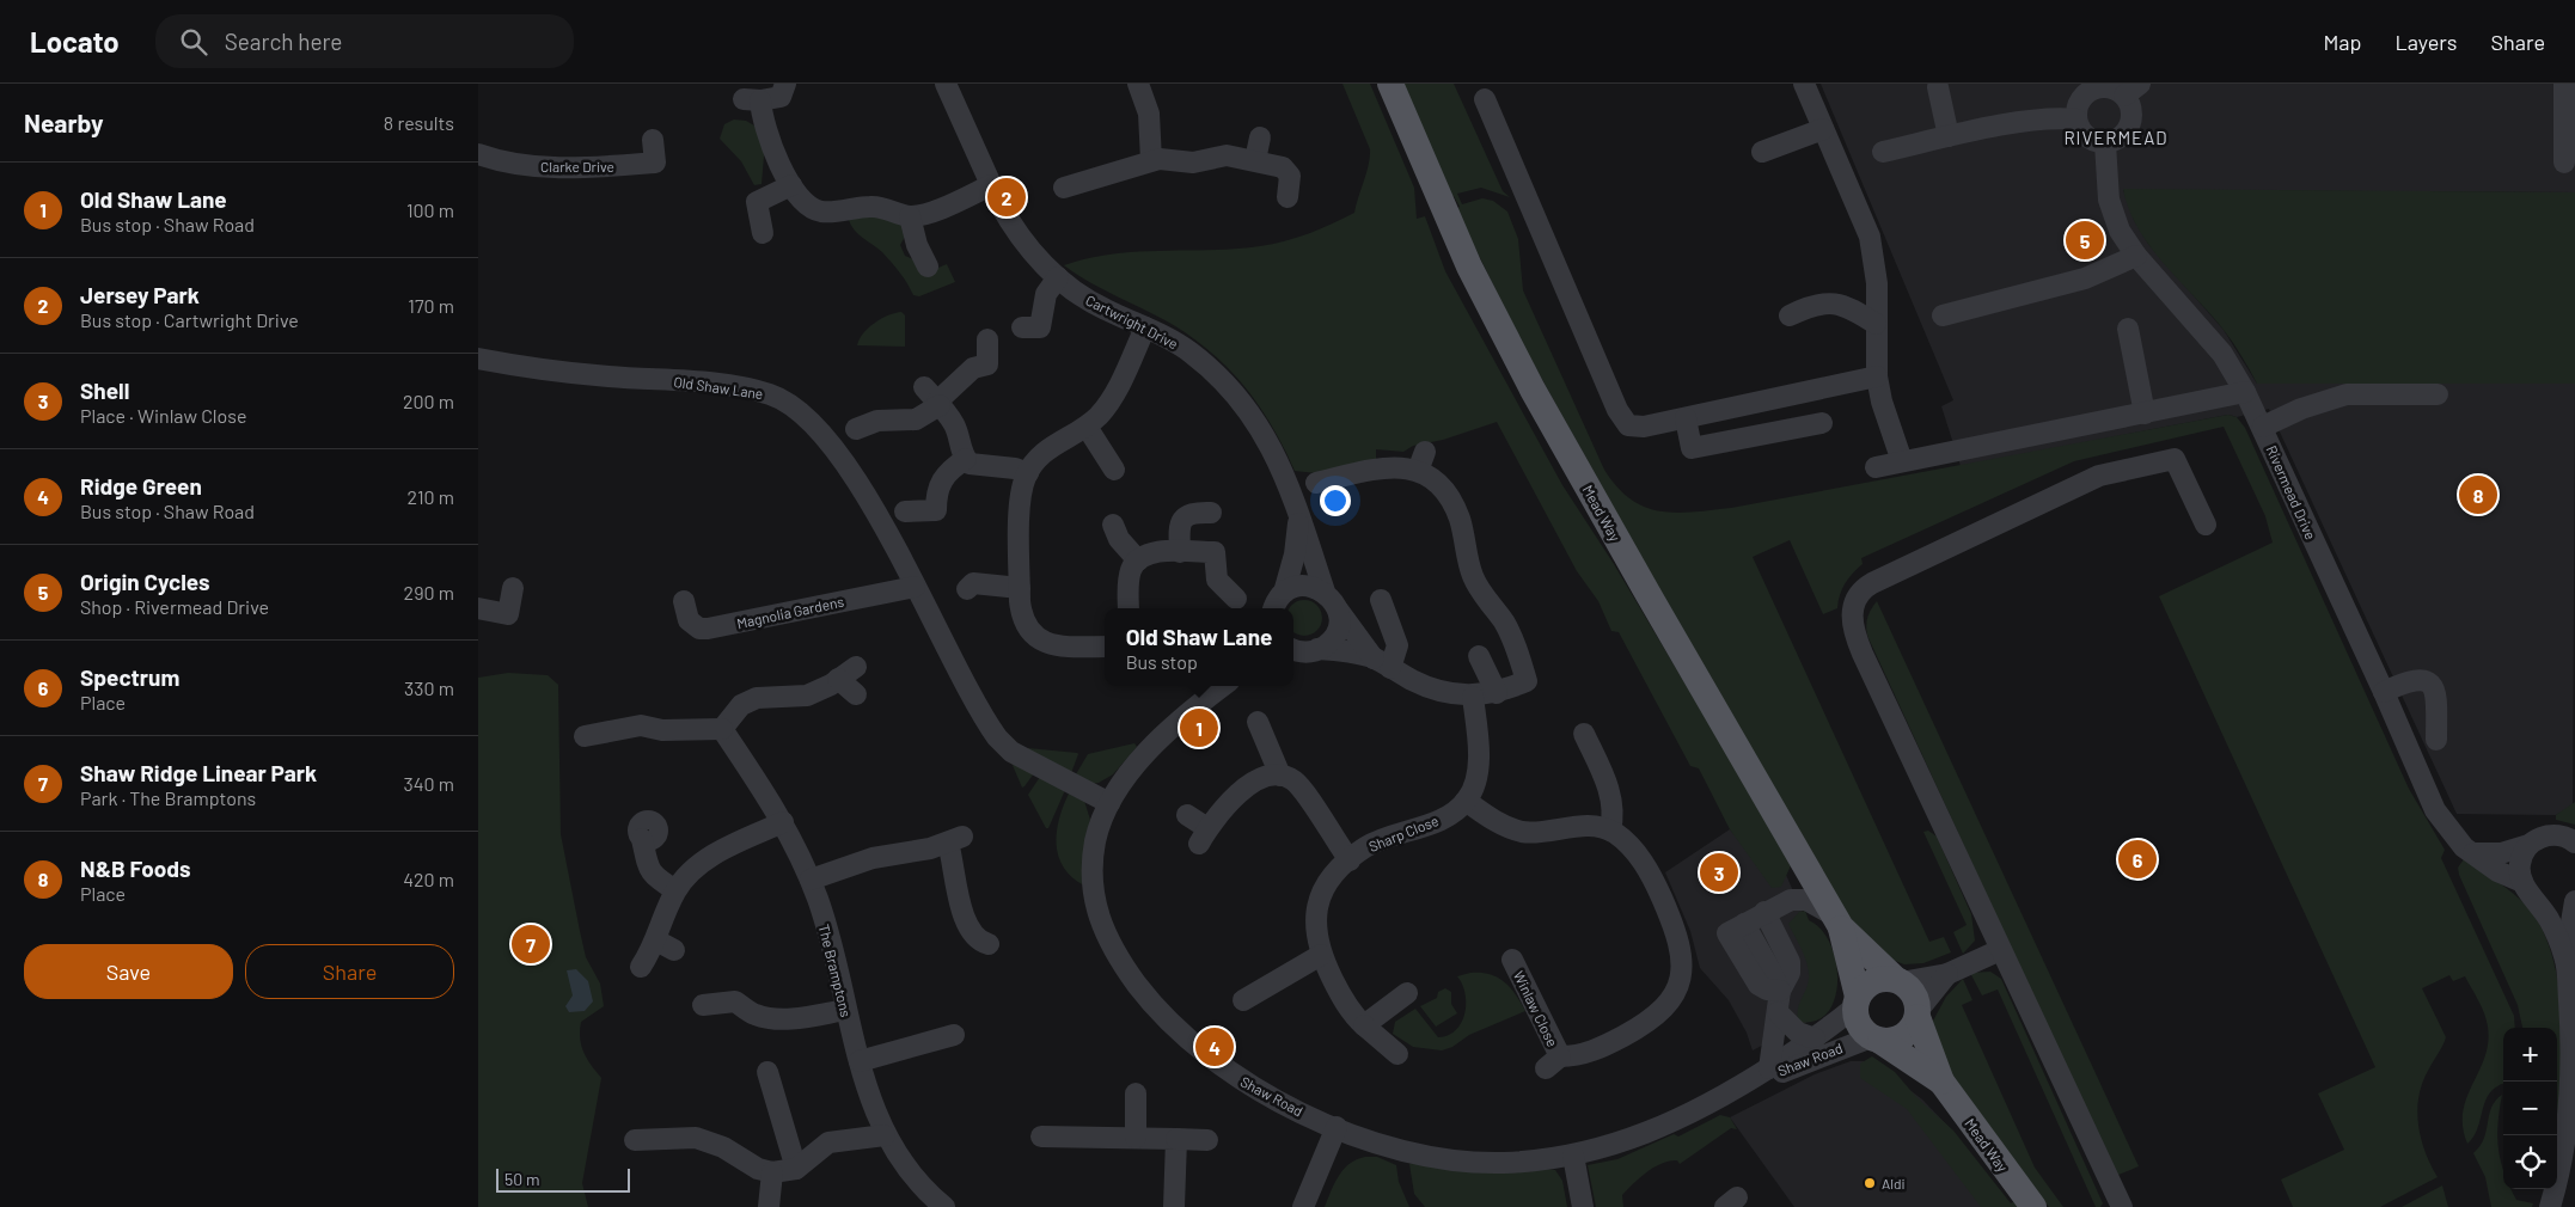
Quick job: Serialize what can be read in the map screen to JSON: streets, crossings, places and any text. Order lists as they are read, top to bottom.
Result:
{
  "streets": {
    "main road": ["Mead Way"],
    "street": [
      "Clarke Drive",
      "Cartwright Drive",
      "Old Shaw Lane",
      "Rivermead Drive",
      "Magnolia Gardens",
      "Sharp Close",
      "The Bramptons",
      "Winlaw Close",
      "Shaw Road"
    ]
  },
  "crossings": [
    ["Old Shaw Lane", "Magnolia Gardens"],
    ["Old Shaw Lane", "Shaw Road"],
    ["Mead Way", "Shaw Road"]
  ],
  "districts": ["RIVERMEAD"],
  "places": ["Aldi"],
  "scale_bar": "50 m",
  "page": {
    "header": "Locato",
    "search": "Search here",
    "nav": ["Map", "Layers", "Share"],
    "heading": ["Nearby", "8 results"],
    "list": [
      {
        "mark": "1",
        "name": "Old Shaw Lane",
        "note": "Bus stop · Shaw Road",
        "value": "100 m"
      },
      {
        "mark": "2",
        "name": "Jersey Park",
        "note": "Bus stop · Cartwright Drive",
        "value": "170 m"
      },
      {
        "mark": "3",
        "name": "Shell",
        "note": "Place · Winlaw Close",
        "value": "200 m"
      },
      {
        "mark": "4",
        "name": "Ridge Green",
        "note": "Bus stop · Shaw Road",
        "value": "210 m"
      },
      {
        "mark": "5",
        "name": "Origin Cycles",
        "note": "Shop · Rivermead Drive",
        "value": "290 m"
      },
      {
        "mark": "6",
        "name": "Spectrum",
        "note": "Place",
        "value": "330 m"
      },
      {
        "mark": "7",
        "name": "Shaw Ridge Linear Park",
        "note": "Park · The Bramptons",
        "value": "340 m"
      },
      {
        "mark": "8",
        "name": "N&B Foods",
        "note": "Place",
        "value": "420 m"
      }
    ],
    "pins": [
      "2",
      "5",
      "8",
      "1",
      "6",
      "3",
      "7",
      "4"
    ],
    "popup": ["Old Shaw Lane", "Bus stop"],
    "buttons": ["Save", "Share"],
    "map_buttons": ["+", "−"],
    "scale": "50 m"
  }
}
